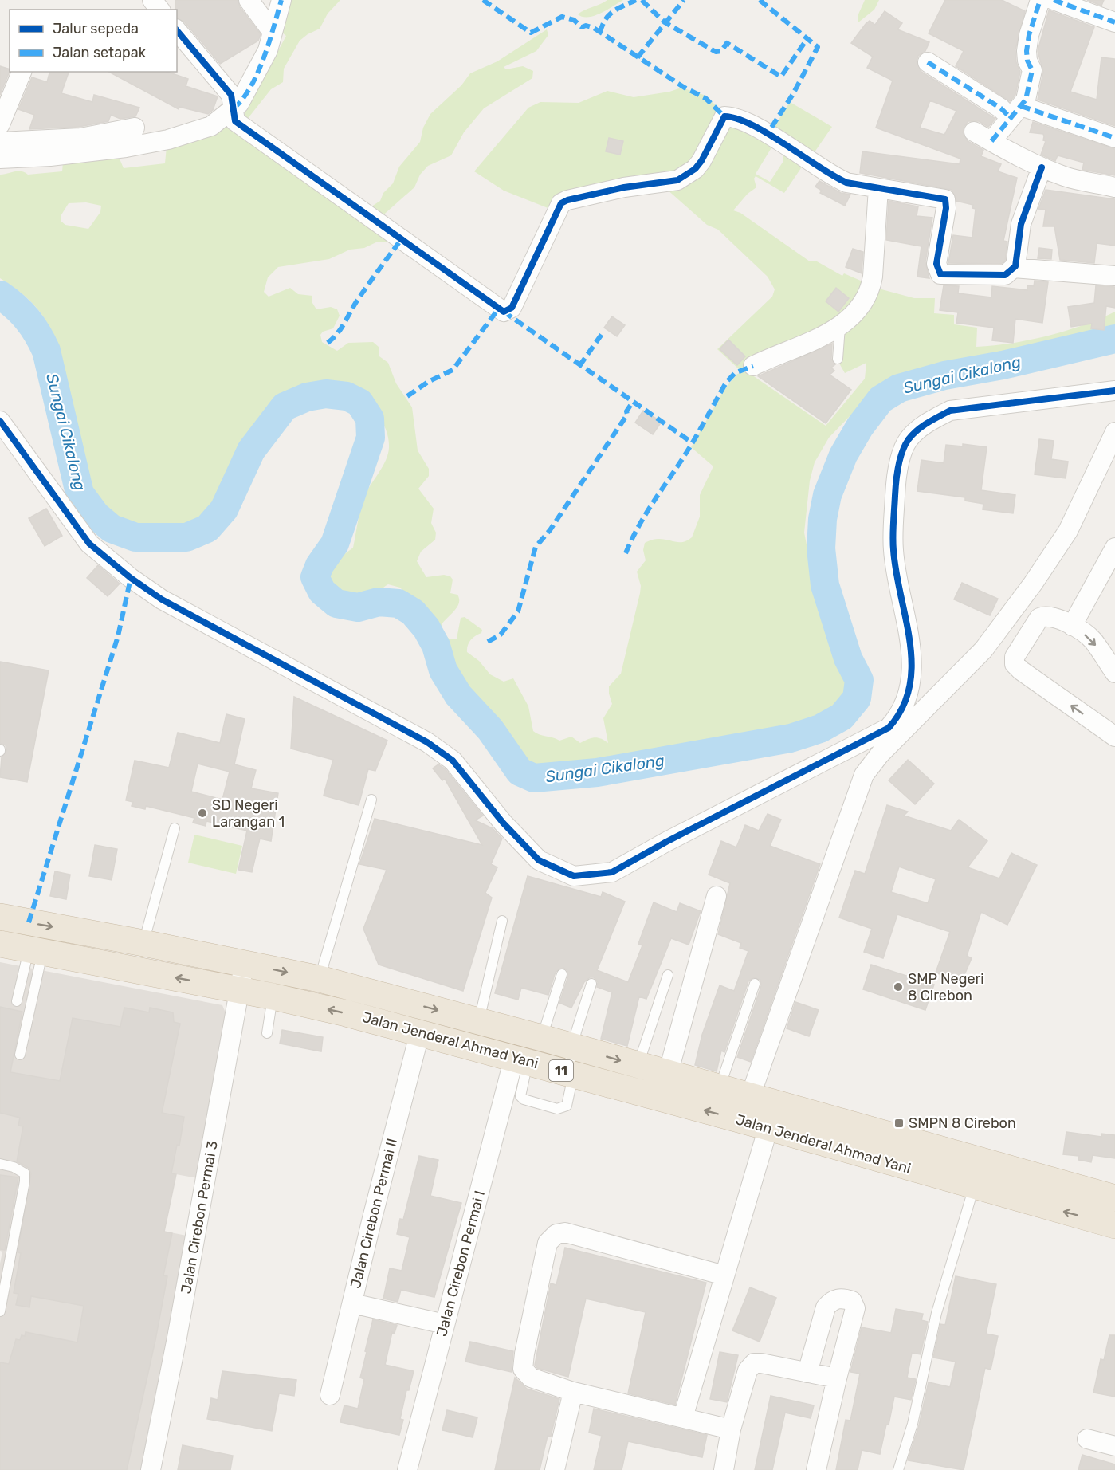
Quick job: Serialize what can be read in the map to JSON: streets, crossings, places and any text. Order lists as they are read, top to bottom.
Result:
{
  "streets": {
    "highway": ["Jalan Jenderal Ahmad Yani", "11"],
    "street": ["Jalan Cirebon Permai II", "Jalan Cirebon Permai 3", "Jalan Cirebon Permai I"]
  },
  "crossings": [
    ["Jalan Jenderal Ahmad Yani", "Jalan Cirebon Permai II"],
    ["Jalan Jenderal Ahmad Yani", "Jalan Cirebon Permai 3"],
    ["Jalan Jenderal Ahmad Yani", "Jalan Cirebon Permai I"]
  ],
  "water": ["Sungai Cikalong"],
  "places": {
    "other": ["SD Negeri Larangan 1", "SMP Negeri 8 Cirebon"],
    "transit": ["SMPN 8 Cirebon"]
  },
  "legend": ["Jalur sepeda", "Jalan setapak"]
}
